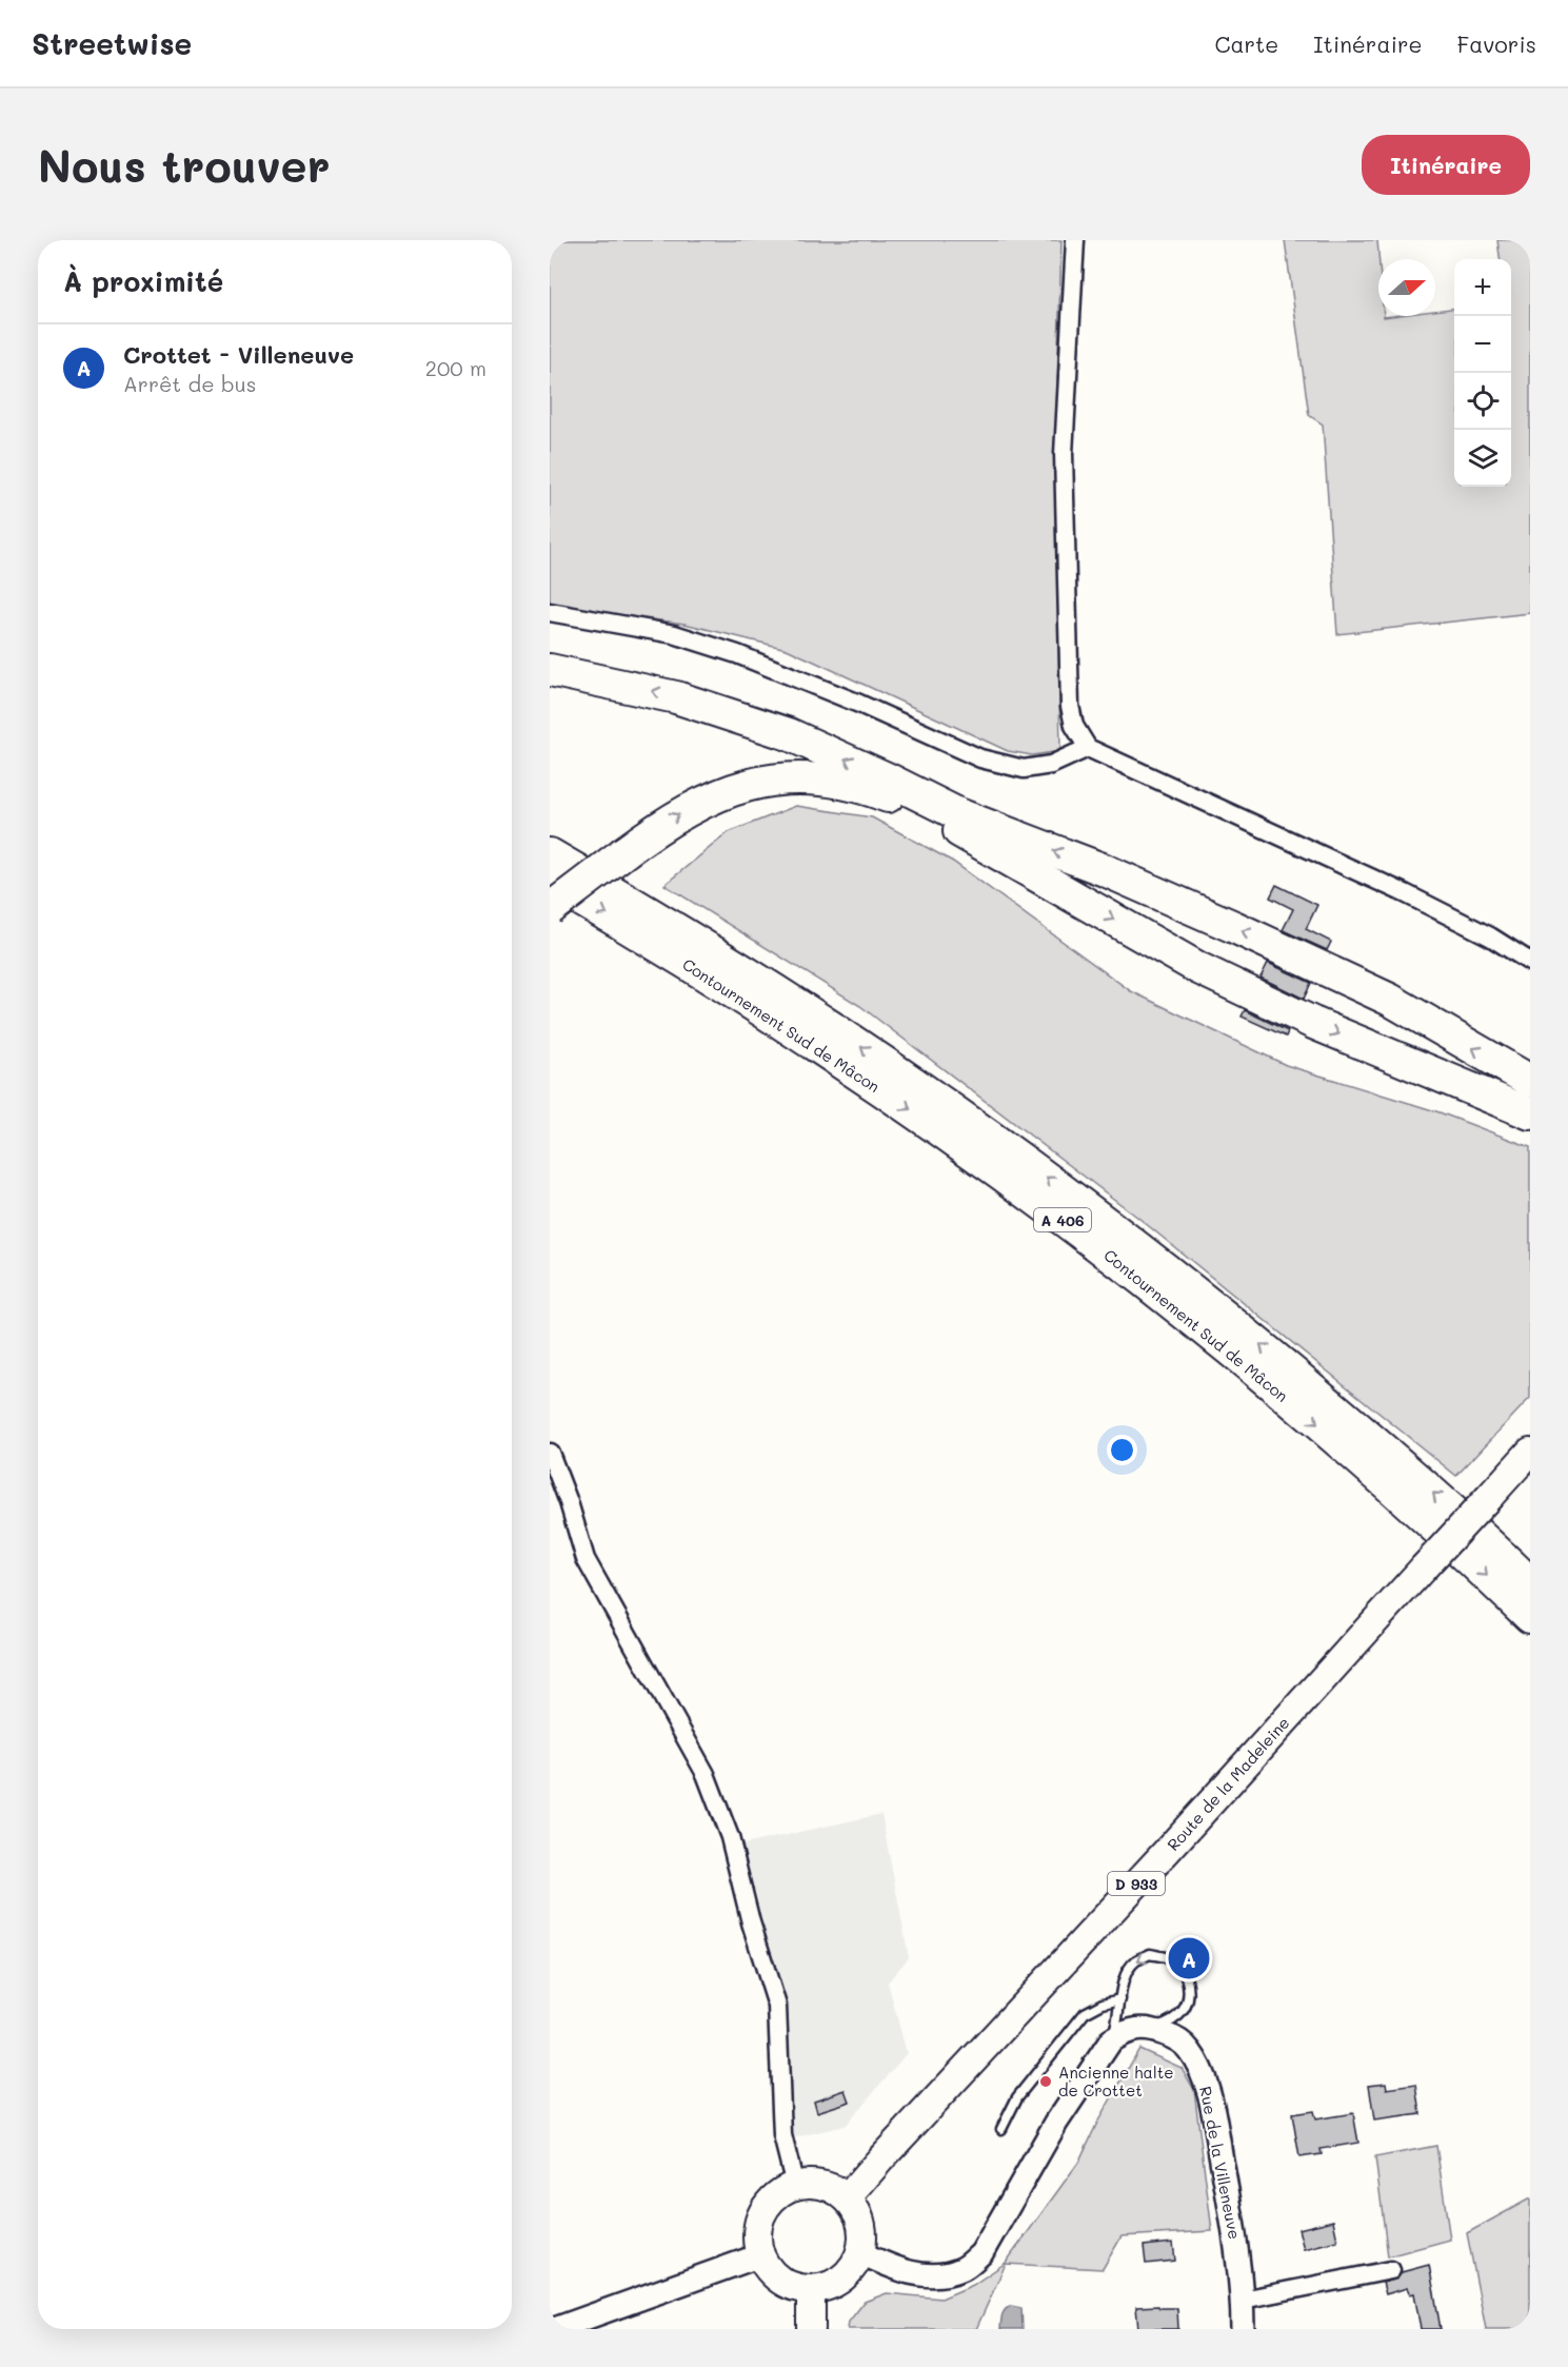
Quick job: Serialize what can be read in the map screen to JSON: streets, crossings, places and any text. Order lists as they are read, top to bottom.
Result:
{
  "streets": {
    "highway": ["Contournement Sud de Mâcon", "A 406"],
    "main road": ["Route de la Madeleine", "D 933"],
    "street": ["Rue de la Villeneuve"]
  },
  "places": ["Ancienne halte de Crottet"],
  "north": "right",
  "page": {
    "header": "Streetwise",
    "nav": ["Carte", "Itinéraire", "Favoris"],
    "buttons": "Itinéraire",
    "title": "Nous trouver",
    "heading": "À proximité",
    "map_buttons": ["+", "−"],
    "list": [
      {
        "mark": "A",
        "name": "Crottet - Villeneuve",
        "note": "Arrêt de bus",
        "value": "200 m"
      }
    ],
    "pins": "A"
  }
}
